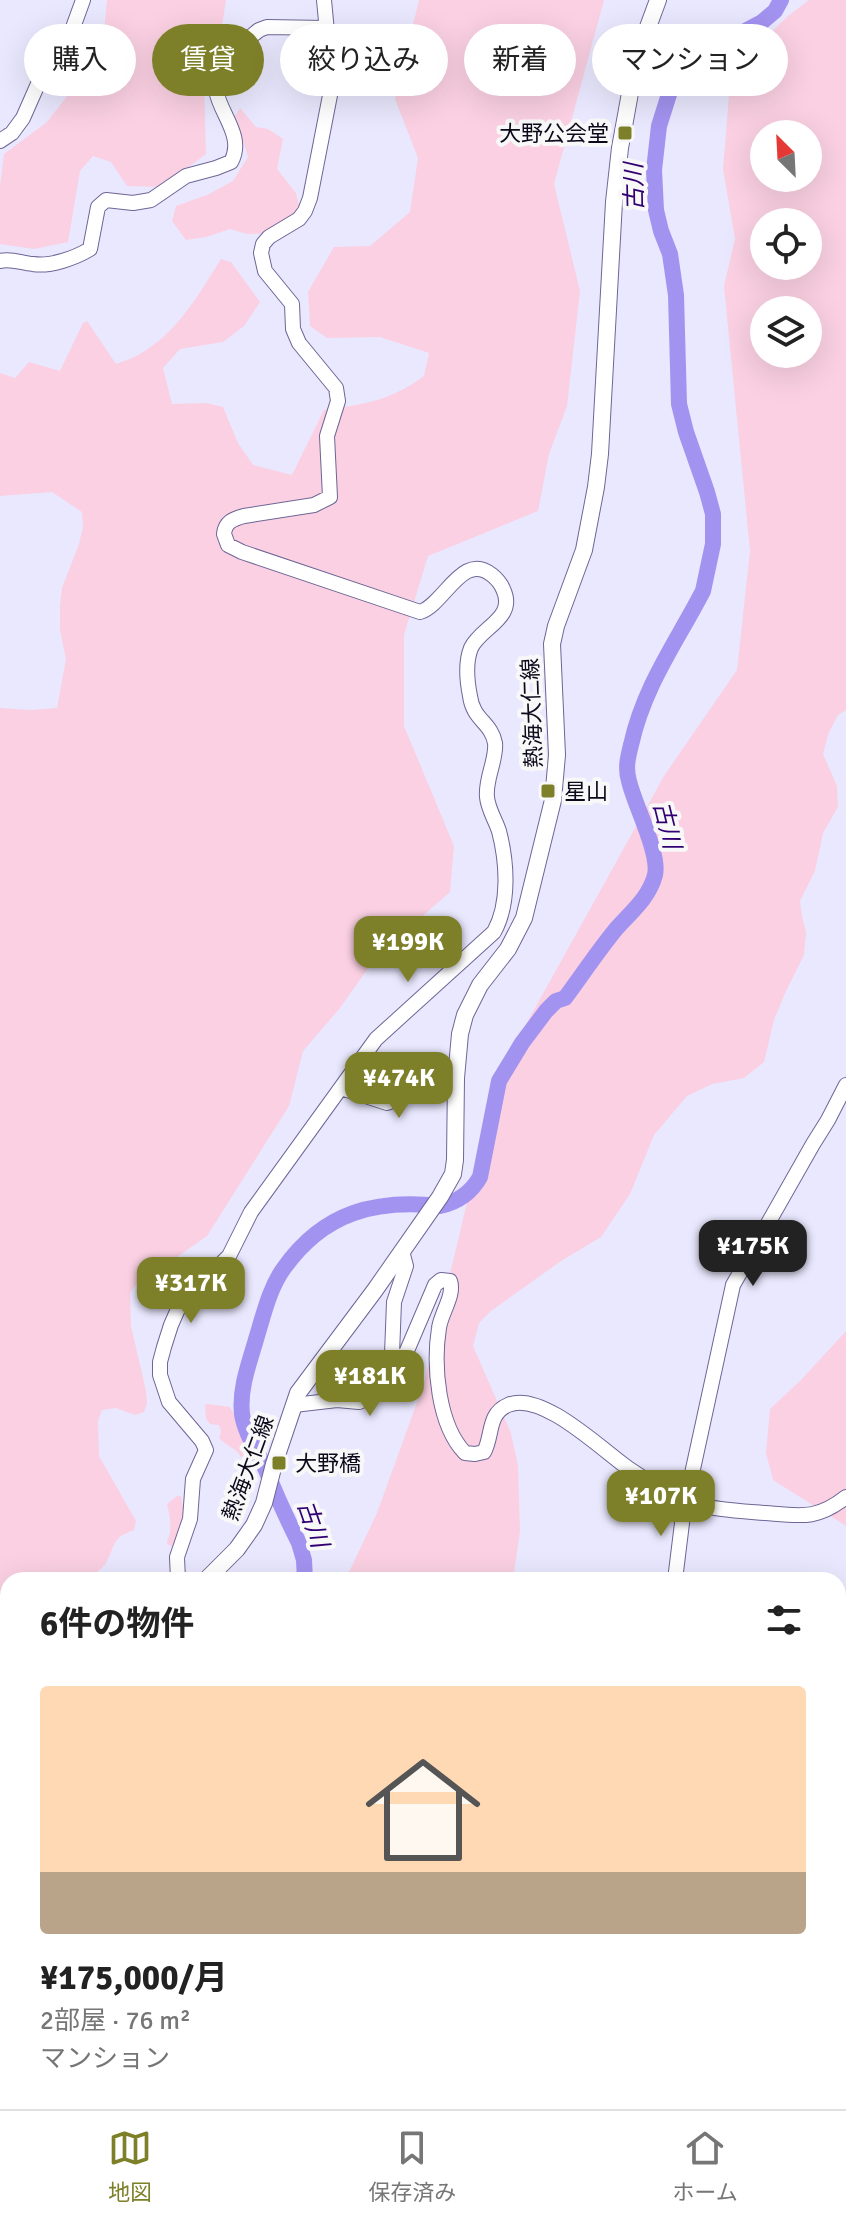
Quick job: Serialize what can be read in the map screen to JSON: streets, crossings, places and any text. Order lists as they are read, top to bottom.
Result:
{
  "streets": {
    "main road": ["熱海大仁線"]
  },
  "water": ["古川"],
  "places": {
    "transit": ["大野公会堂", "星山", "大野橋"]
  },
  "north": "top left",
  "page": {
    "chip": [
      "購入",
      "賃貸",
      "絞り込み",
      "新着",
      "マンション"
    ],
    "price": [
      "¥199K",
      "¥474K",
      "¥175K",
      "¥317K",
      "¥181K",
      "¥107K"
    ],
    "heading": "6件の物件",
    "list": [
      {
        "name": "¥175,000/月",
        "note": "2部屋 · 76 m² · マンション"
      }
    ],
    "tabs": ["地図", "保存済み", "ホーム"]
  }
}
